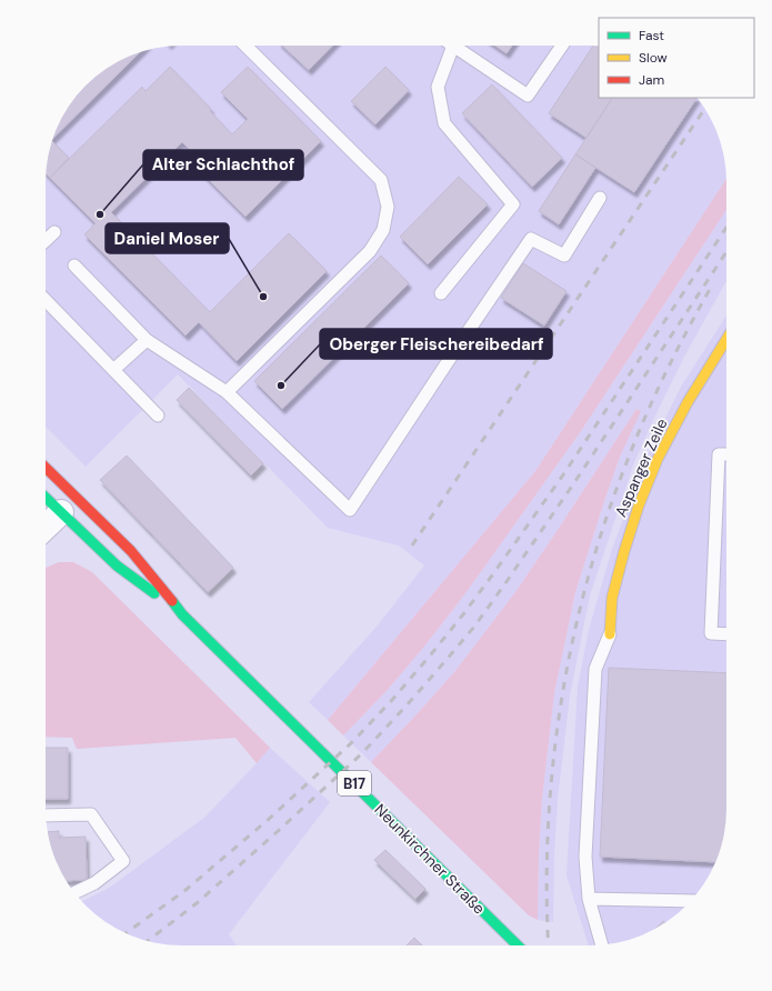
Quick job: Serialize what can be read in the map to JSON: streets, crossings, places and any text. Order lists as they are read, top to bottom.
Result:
{
  "streets": {
    "main road": ["Aspanger Zeile", "B17", "Neunkirchner Straße"]
  },
  "places": ["Alter Schlachthof", "Daniel Moser", "Oberger Fleischereibedarf"],
  "legend": ["Fast", "Slow", "Jam"]
}
